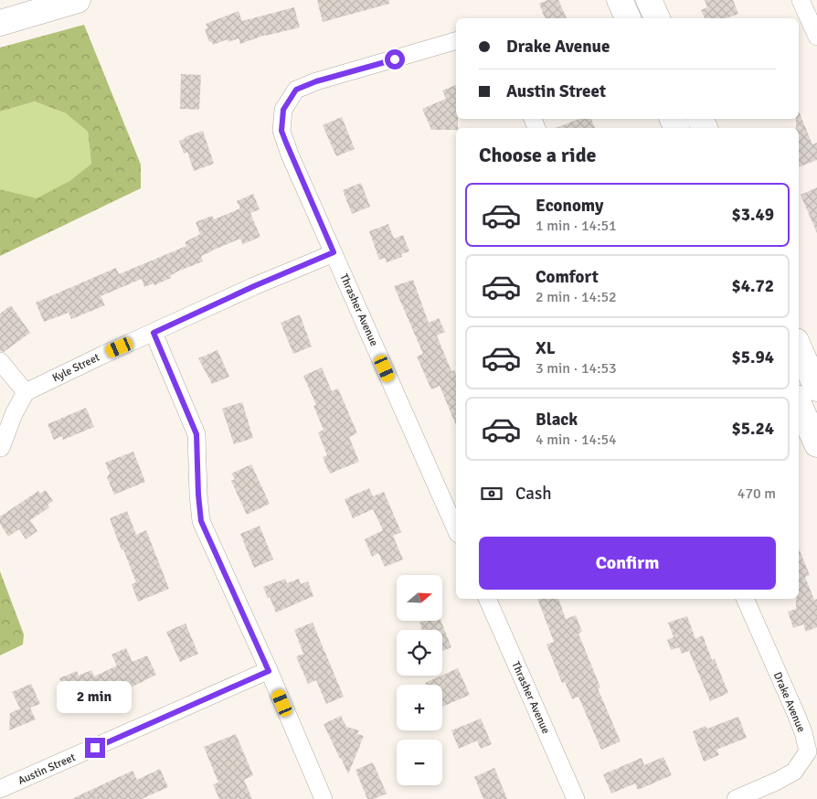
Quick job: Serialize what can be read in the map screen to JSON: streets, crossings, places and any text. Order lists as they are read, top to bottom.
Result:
{
  "streets": {
    "street": [
      "Thrasher Avenue",
      "Kyle Street",
      "Drake Avenue",
      "Austin Street"
    ]
  },
  "crossings": [
    ["Thrasher Avenue", "Kyle Street"]
  ],
  "north": "right",
  "page": {
    "banner": ["Drake Avenue", "Austin Street"],
    "heading": "Choose a ride",
    "list": [
      {
        "name": "Economy",
        "note": "1 min · 14:51",
        "value": "$3.49"
      },
      {
        "name": "Comfort",
        "note": "2 min · 14:52",
        "value": "$4.72"
      },
      {
        "name": "XL",
        "note": "3 min · 14:53",
        "value": "$5.94"
      },
      {
        "name": "Black",
        "note": "4 min · 14:54",
        "value": "$5.24"
      }
    ],
    "pay": ["Cash", "470 m"],
    "buttons": "Confirm",
    "map_buttons": ["+", "−"],
    "bubble": "2 min"
  }
}
